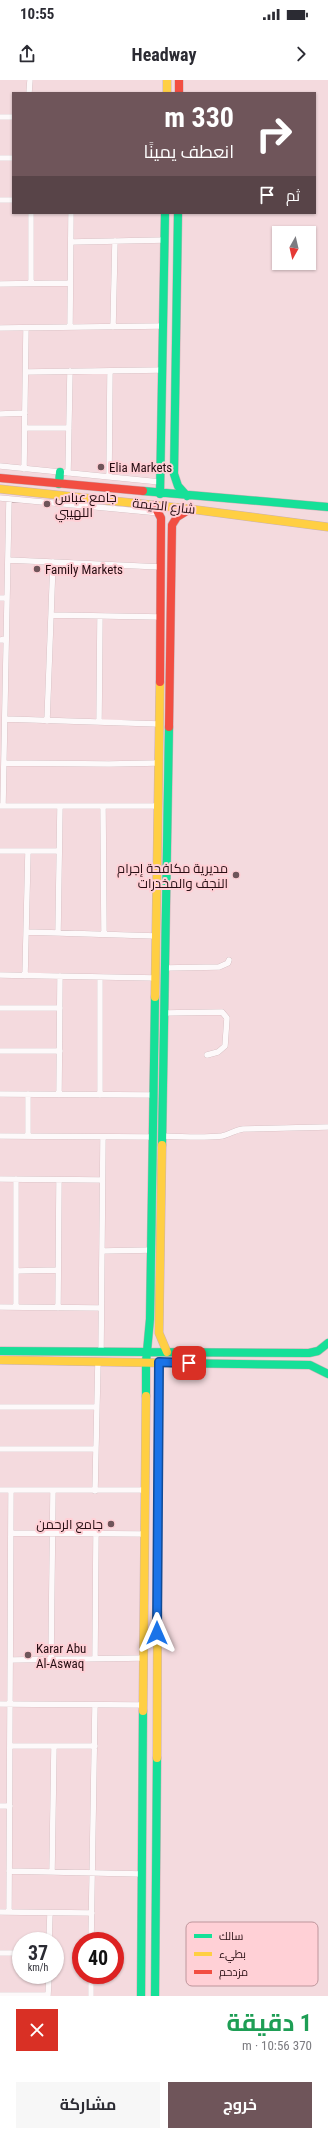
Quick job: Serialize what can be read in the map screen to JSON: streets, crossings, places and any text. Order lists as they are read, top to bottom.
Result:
{
  "streets": {
    "street": ["شارع الخيمة"]
  },
  "places": [
    "Elia Markets",
    "جامع عباس اللهيبي",
    "Family Markets",
    "مديرية مكافحة إجرام النجف والمخدرات",
    "جامع الرحمن",
    "Karar Abu Al-Aswaq"
  ],
  "legend": ["سالك", "بطيء", "مزدحم"],
  "north": "bottom",
  "page": {
    "status": "10:55",
    "header": "Headway",
    "turn": ["330 m", "انعطف يمينًا"],
    "then": "ثم",
    "speed": "37 km/h",
    "limit": "40",
    "heading": ["1 دقيقة", "370 m · 10:56"],
    "buttons": ["خروج", "مشاركة"]
  }
}
